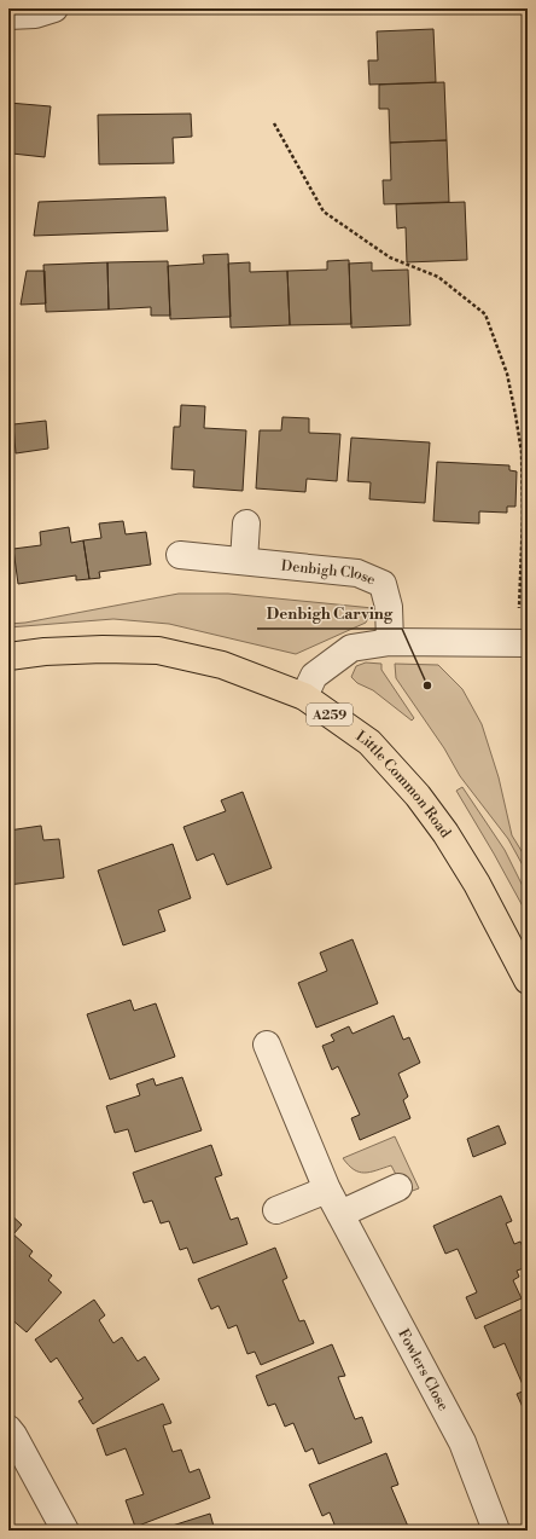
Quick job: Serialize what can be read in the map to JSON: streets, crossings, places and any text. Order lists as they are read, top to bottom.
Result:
{
  "streets": {
    "highway": ["A259", "Little Common Road"],
    "street": ["Denbigh Close", "Fowlers Close"]
  },
  "places": ["Denbigh Carving"]
}
